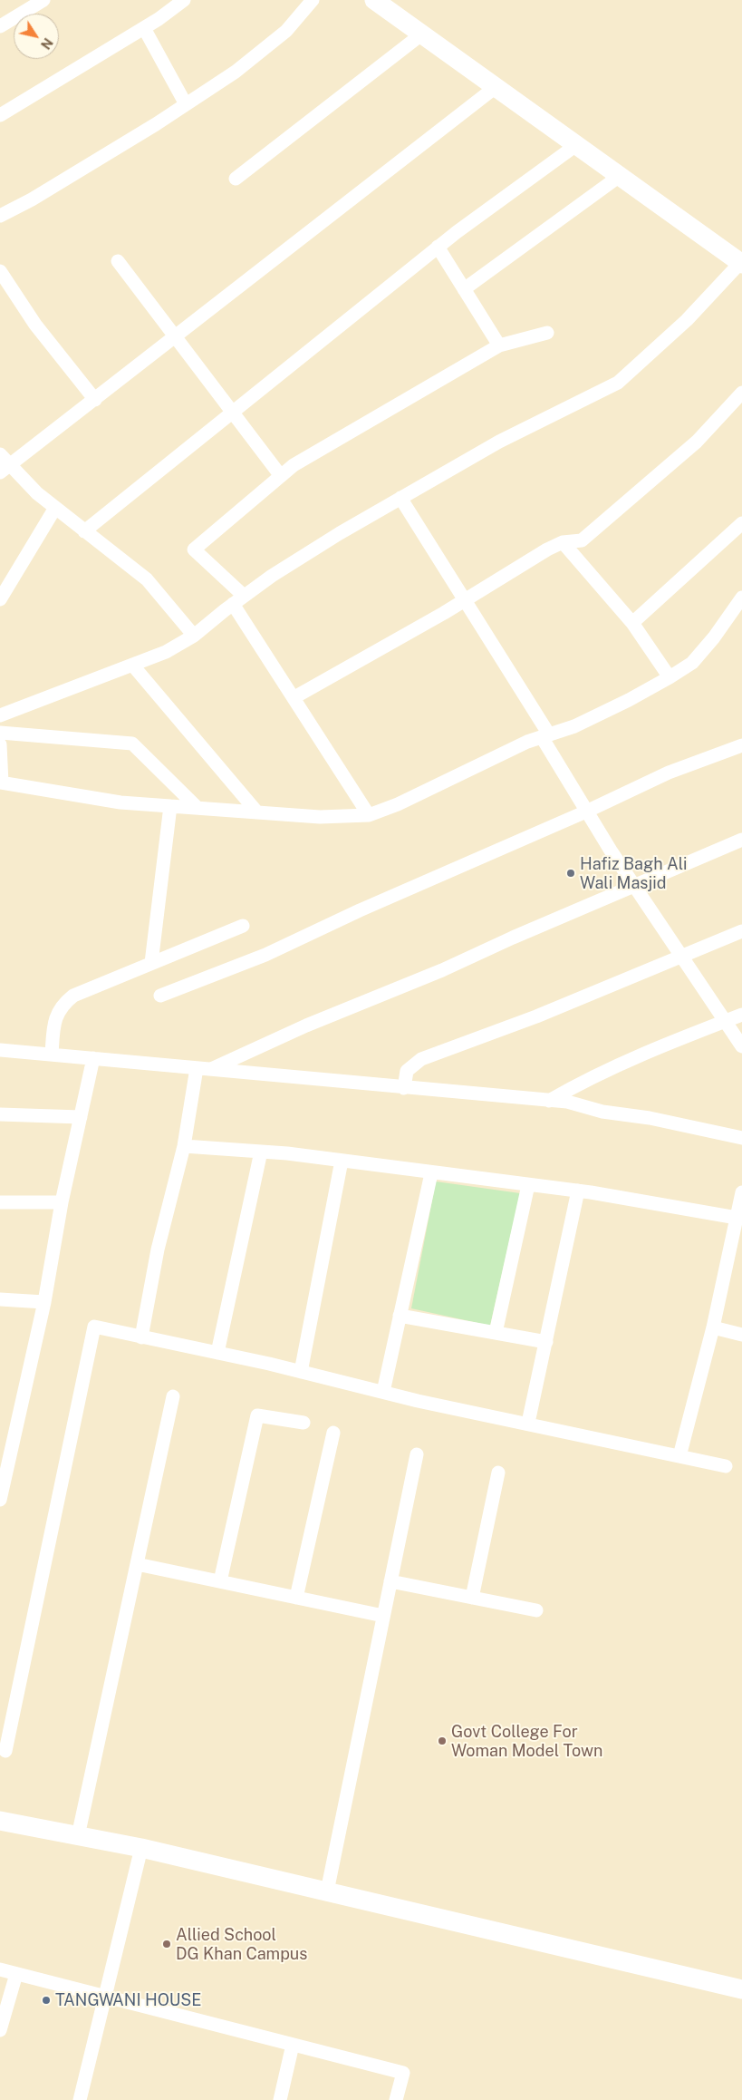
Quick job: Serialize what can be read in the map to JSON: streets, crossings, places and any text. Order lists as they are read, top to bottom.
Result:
{
  "places": [
    "Hafiz Bagh Ali Wali Masjid",
    "Govt College For Woman Model Town",
    "Allied School DG Khan Campus",
    "TANGWANI HOUSE"
  ],
  "north": "bottom right"
}
